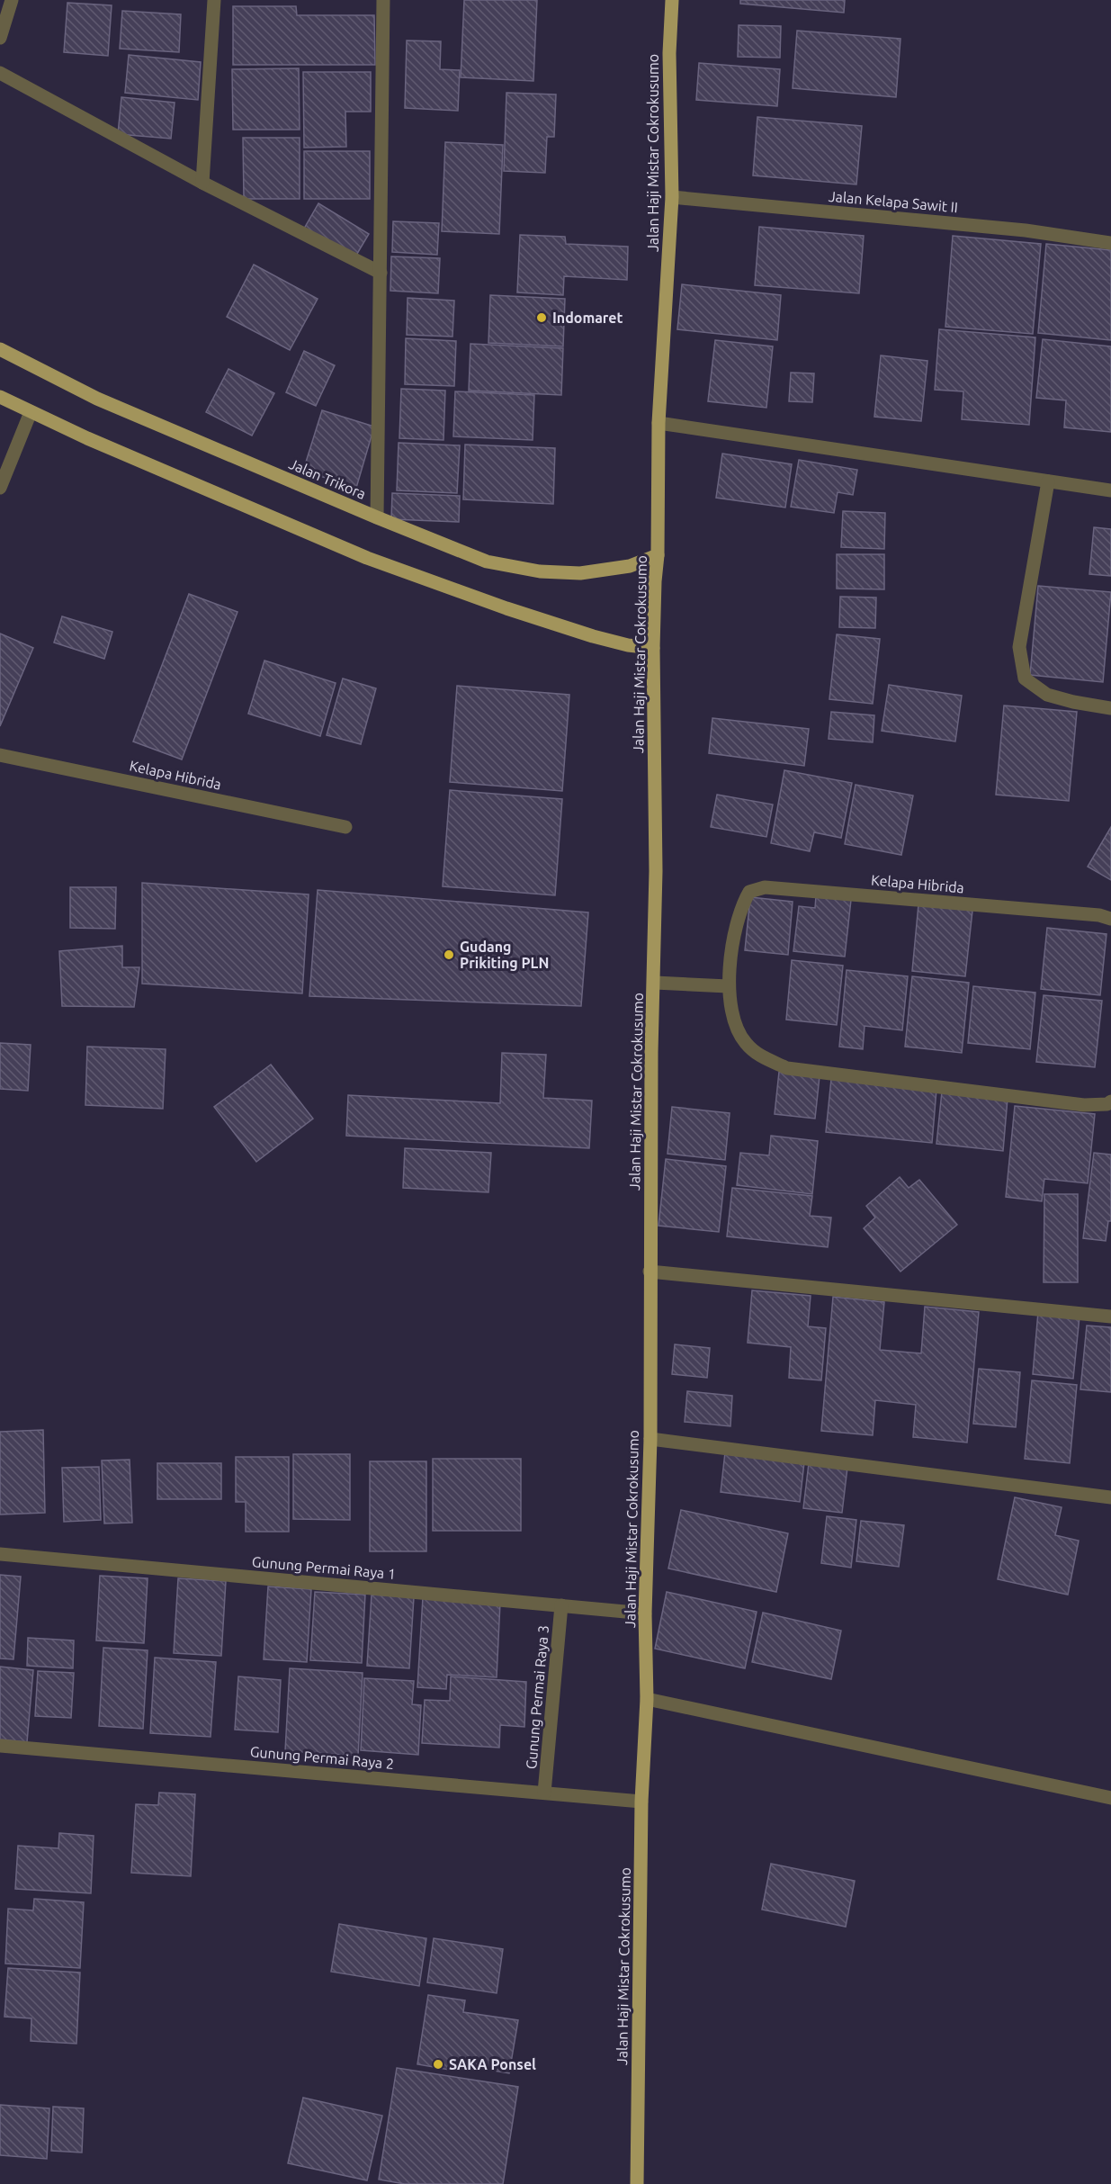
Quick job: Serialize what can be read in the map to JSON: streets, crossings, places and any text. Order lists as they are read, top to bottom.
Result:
{
  "streets": {
    "main road": ["Jalan Haji Mistar Cokrokusumo", "Jalan Trikora"],
    "street": [
      "Jalan Kelapa Sawit II",
      "Kelapa Hibrida",
      "Gunung Permai Raya 1",
      "Gunung Permai Raya 3",
      "Gunung Permai Raya 2"
    ]
  },
  "crossings": [
    ["Jalan Haji Mistar Cokrokusumo", "Jalan Kelapa Sawit II"],
    ["Jalan Haji Mistar Cokrokusumo", "Jalan Trikora"],
    ["Jalan Haji Mistar Cokrokusumo", "Gunung Permai Raya 1"],
    ["Jalan Haji Mistar Cokrokusumo", "Gunung Permai Raya 2"],
    ["Gunung Permai Raya 1", "Gunung Permai Raya 3"],
    ["Gunung Permai Raya 3", "Gunung Permai Raya 2"]
  ],
  "places": ["Indomaret", "Gudang Prikiting PLN", "SAKA Ponsel"]
}
